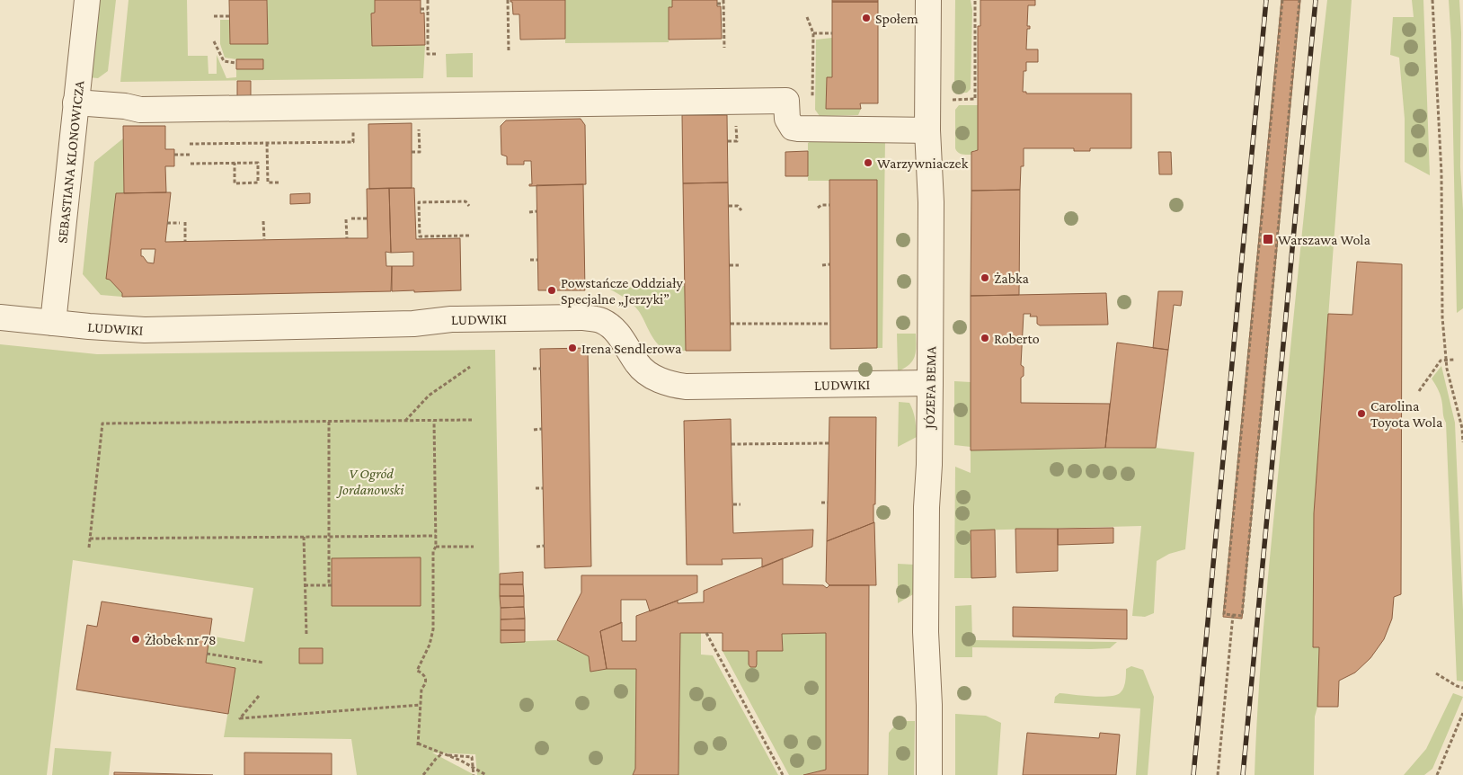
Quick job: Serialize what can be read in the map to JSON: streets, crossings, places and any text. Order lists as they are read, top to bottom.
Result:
{
  "streets": {
    "street": ["SEBASTIANA KLONOWICZA", "LUDWIKI", "JÓZEFA BEMA"]
  },
  "crossings": [
    ["SEBASTIANA KLONOWICZA", "LUDWIKI"],
    ["LUDWIKI", "JÓZEFA BEMA"]
  ],
  "parks": ["V Ogród Jordanowski"],
  "places": {
    "other": [
      "Społem",
      "Warzywniaczek",
      "Żabka",
      "Powstańcze Oddziały Specjalne „Jerzyki”",
      "Roberto",
      "Irena Sendlerowa",
      "Carolina Toyota Wola",
      "Żłobek nr 78"
    ],
    "transit": ["Warszawa Wola"]
  }
}
